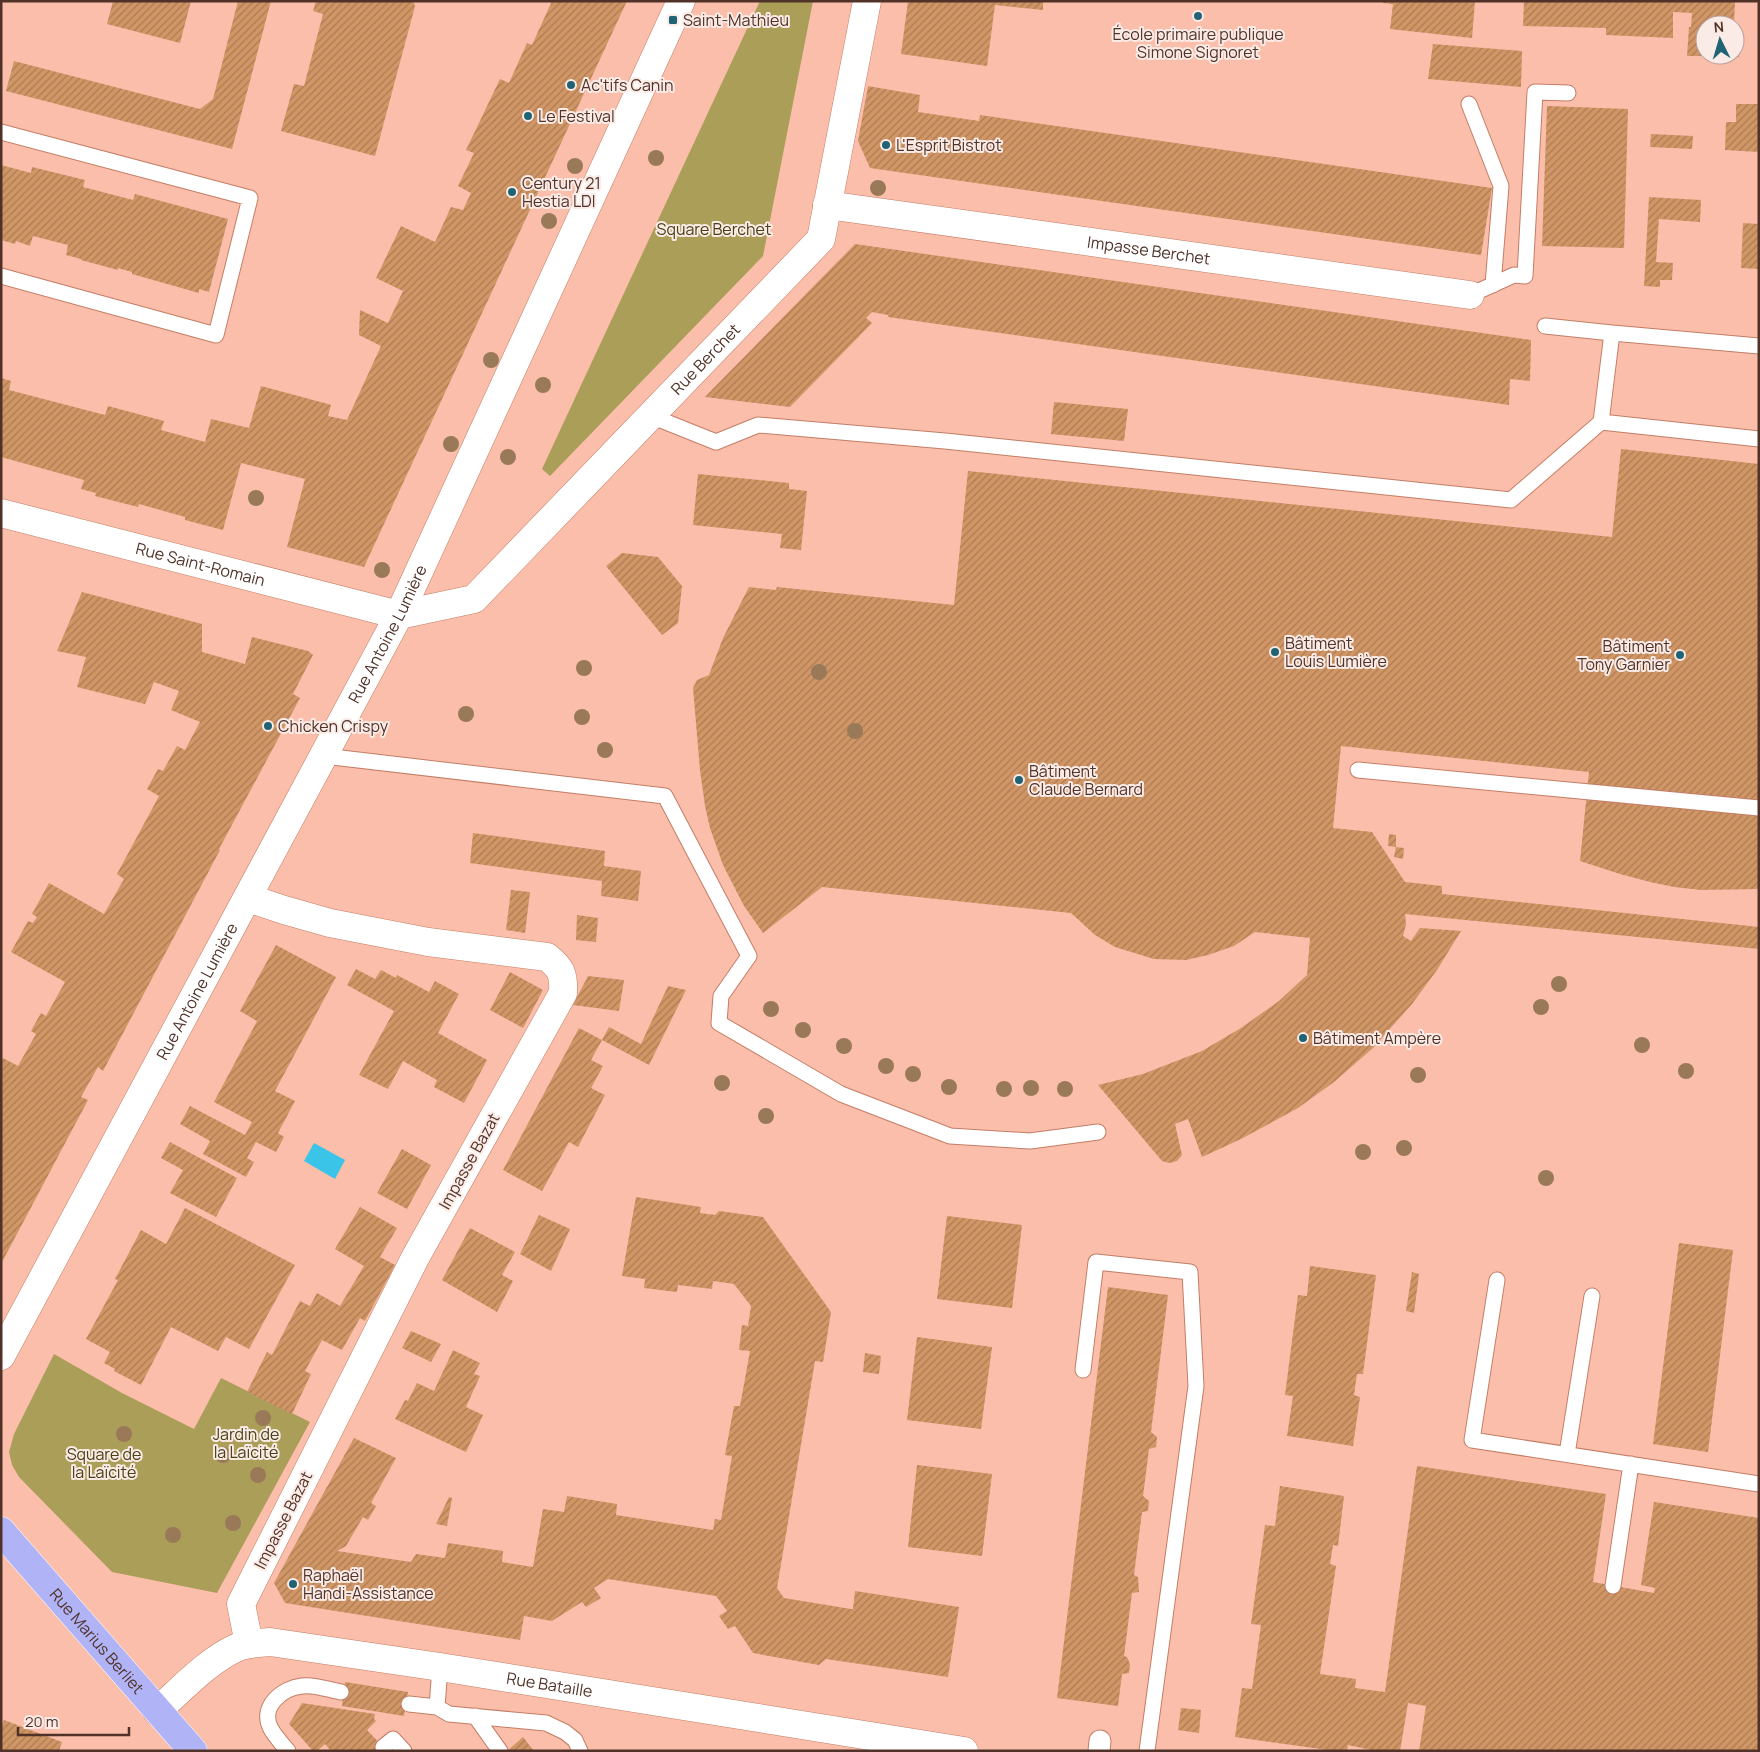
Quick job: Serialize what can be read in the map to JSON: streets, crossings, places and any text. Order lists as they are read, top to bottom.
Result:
{
  "streets": {
    "main road": ["Rue Marius Berliet"],
    "street": [
      "Impasse Berchet",
      "Rue Berchet",
      "Rue Saint-Romain",
      "Rue Antoine Lumière",
      "Impasse Bazat",
      "Rue Bataille"
    ]
  },
  "crossings": [
    ["Impasse Berchet", "Rue Berchet"],
    ["Rue Berchet", "Rue Saint-Romain"],
    ["Rue Berchet", "Rue Antoine Lumière"],
    ["Rue Saint-Romain", "Rue Antoine Lumière"],
    ["Rue Antoine Lumière", "Impasse Bazat"],
    ["Impasse Bazat", "Rue Bataille"],
    ["Rue Marius Berliet", "Rue Bataille"]
  ],
  "parks": ["Square Berchet", "Jardin de la Laïcité", "Square de la Laïcité"],
  "places": {
    "other": [
      "École primaire publique Simone Signoret",
      "Ac'tifs Canin",
      "Le Festival",
      "L'Esprit Bistrot",
      "Century 21 Hestia LDI",
      "Bâtiment Louis Lumière",
      "Bâtiment Tony Garnier",
      "Chicken Crispy",
      "Bâtiment Claude Bernard",
      "Bâtiment Ampère",
      "Raphaël Handi-Assistance"
    ],
    "transit": ["Saint-Mathieu"]
  },
  "scale_bar": "20 m",
  "north": "top"
}
